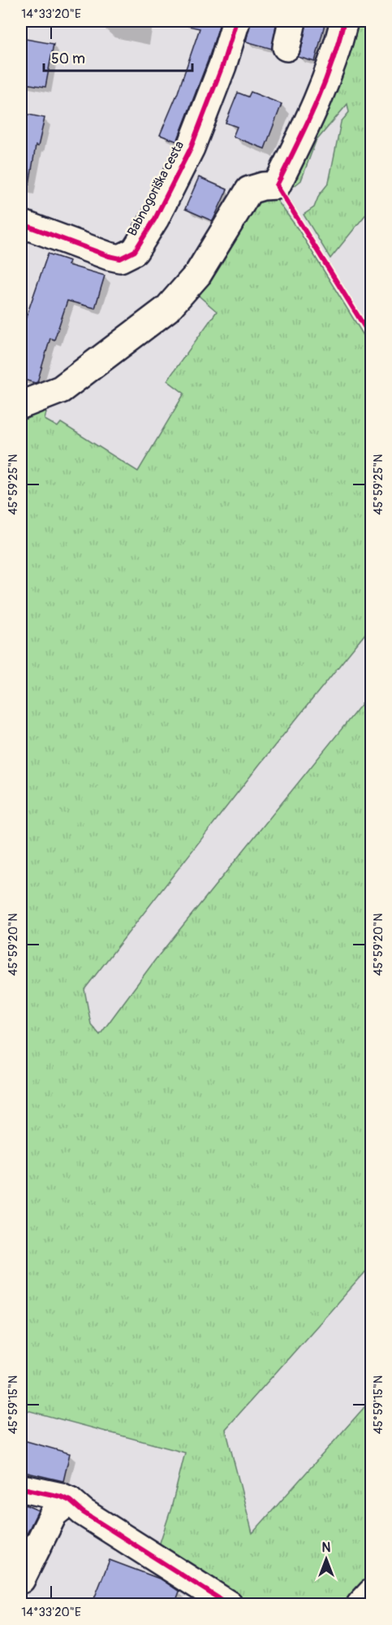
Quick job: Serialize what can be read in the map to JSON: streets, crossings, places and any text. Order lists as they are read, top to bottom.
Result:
{
  "streets": {
    "street": ["Babnogoriška cesta"]
  },
  "scale_bar": "50 m",
  "north": "top",
  "coordinates": [
    "14°33'20\"E",
    "45°59'25\"N",
    "45°59'20\"N",
    "45°59'15\"N"
  ]
}
